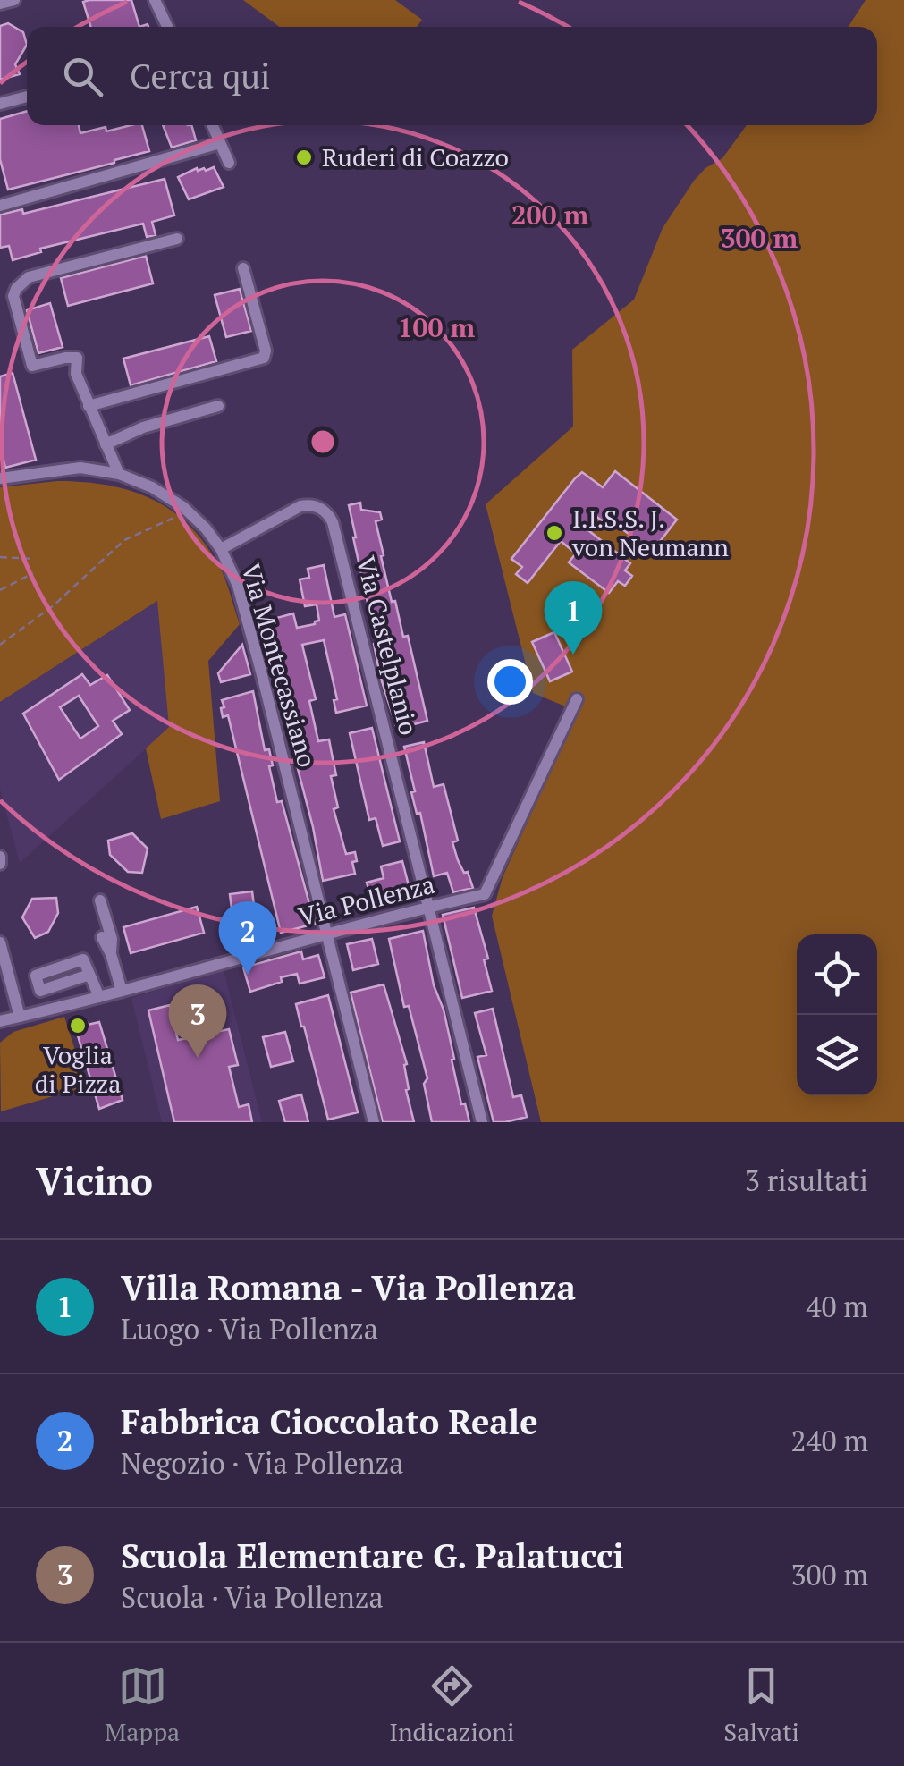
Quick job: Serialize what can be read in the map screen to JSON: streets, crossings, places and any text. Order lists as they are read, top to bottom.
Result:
{
  "streets": {
    "street": ["Via Castelplanio", "Via Montecassiano", "Via Pollenza"]
  },
  "crossings": [
    ["Via Castelplanio", "Via Montecassiano"],
    ["Via Castelplanio", "Via Pollenza"],
    ["Via Montecassiano", "Via Pollenza"]
  ],
  "places": ["Ruderi di Coazzo", "I.I.S.S. J. von Neumann", "Voglia di Pizza"],
  "page": {
    "search": "Cerca qui",
    "pins": ["1", "2", "3"],
    "heading": ["Vicino", "3 risultati"],
    "list": [
      {
        "mark": "1",
        "name": "Villa Romana - Via Pollenza",
        "note": "Luogo · Via Pollenza",
        "value": "40 m"
      },
      {
        "mark": "2",
        "name": "Fabbrica Cioccolato Reale",
        "note": "Negozio · Via Pollenza",
        "value": "240 m"
      },
      {
        "mark": "3",
        "name": "Scuola Elementare G. Palatucci",
        "note": "Scuola · Via Pollenza",
        "value": "300 m"
      }
    ],
    "nav": ["Mappa", "Indicazioni", "Salvati"]
  },
  "rings": ["200 m", "300 m", "100 m"]
}
